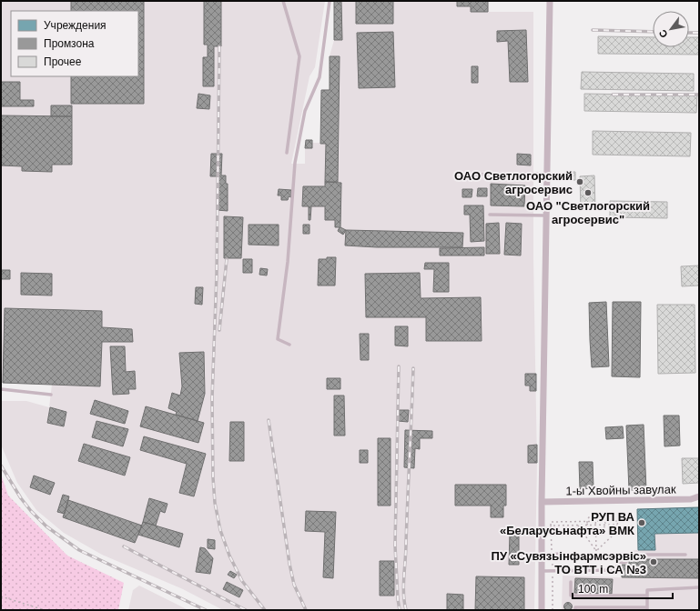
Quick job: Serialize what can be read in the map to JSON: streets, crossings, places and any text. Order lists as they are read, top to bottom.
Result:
{
  "streets": {
    "street": ["1-ы Хвойны завулак"]
  },
  "places": [
    "ОАО Светлогорский агросервис",
    "ОАО \"Светлогорский агросервис\"",
    "РУП ВА «Беларусьнафта» ВМК",
    "ПУ «Сувязьінфармсэрвіс» ТО ВТТ і СА №3"
  ],
  "legend": ["Учреждения", "Промзона", "Прочее"],
  "scale_bar": "100 m",
  "north": "bottom left"
}
